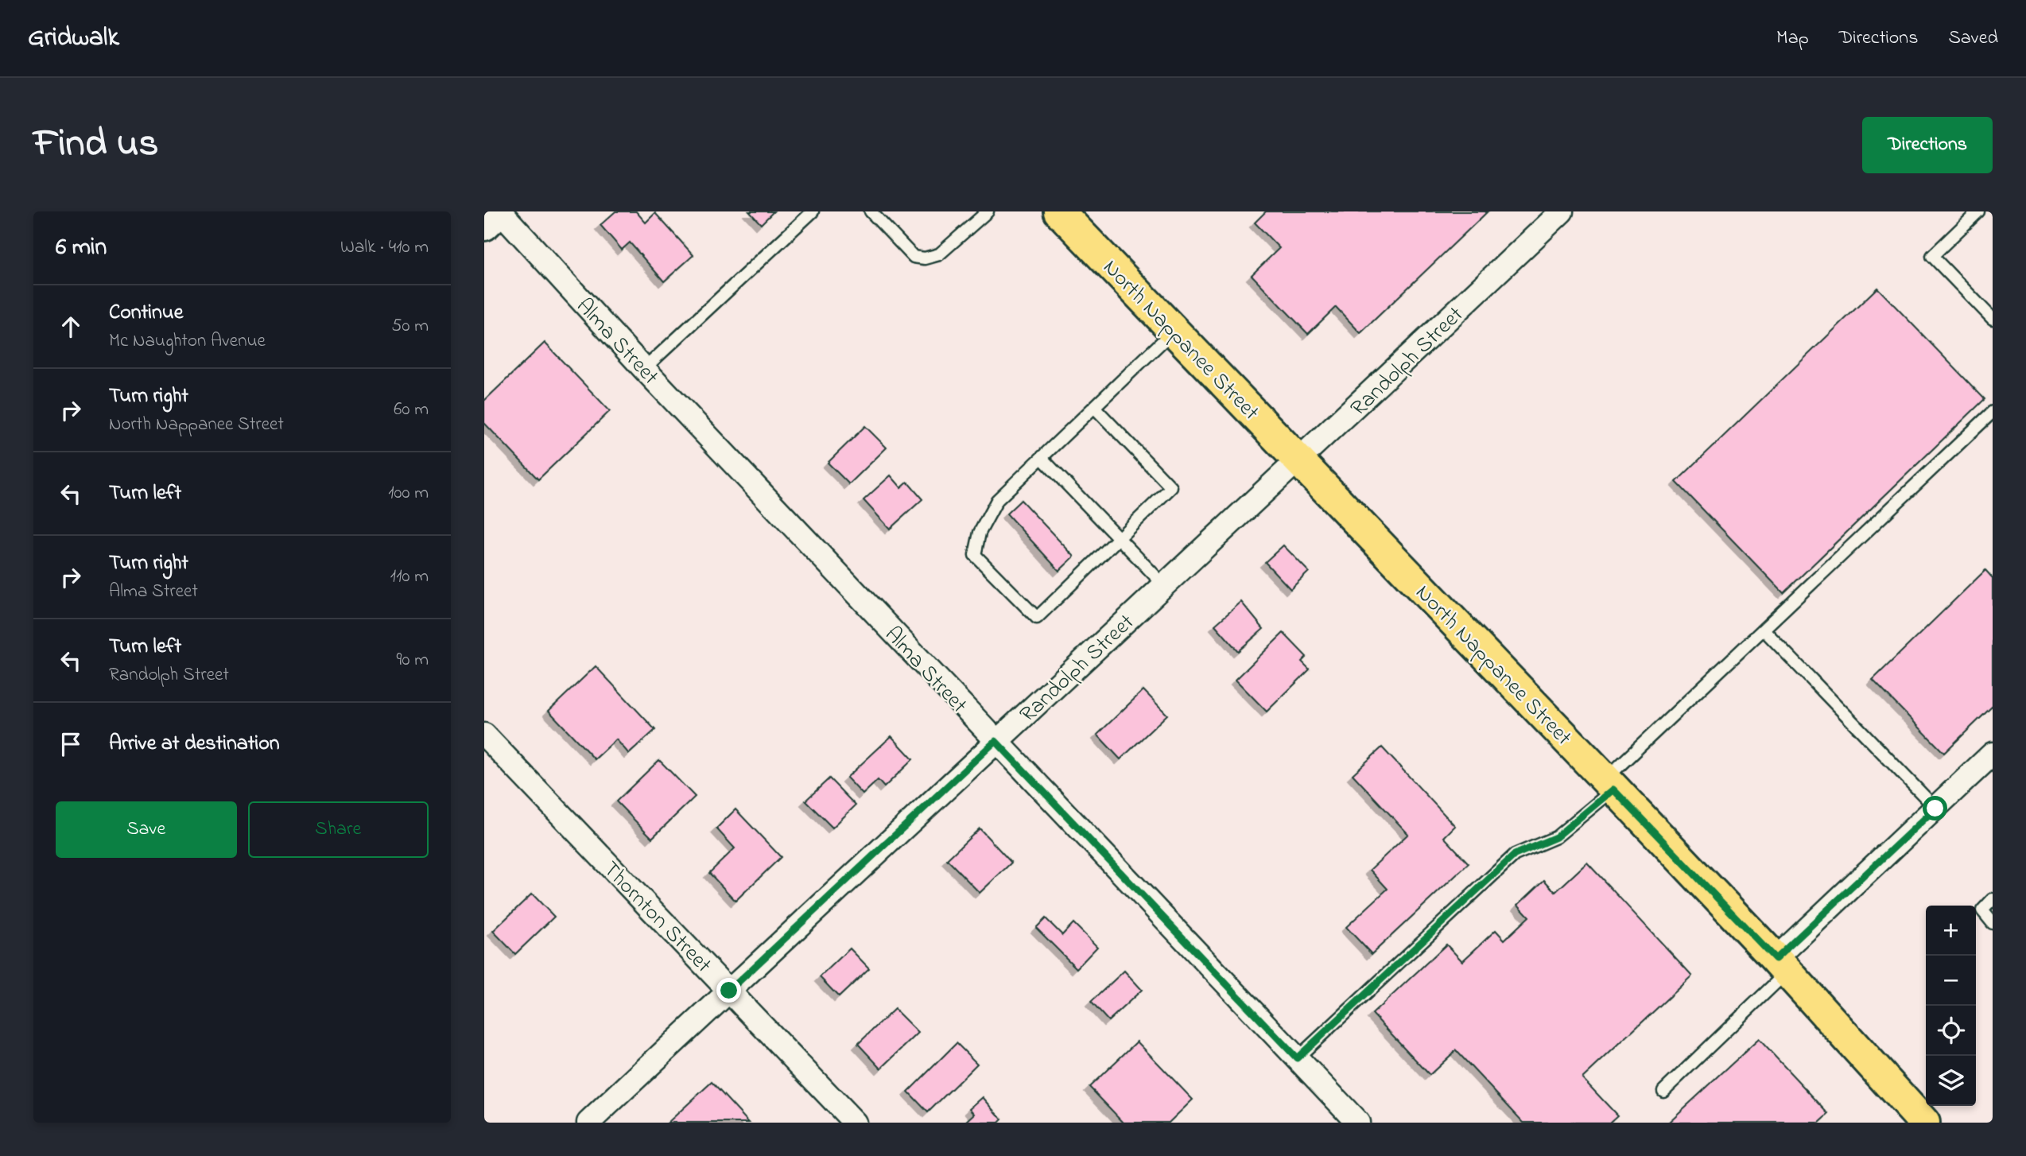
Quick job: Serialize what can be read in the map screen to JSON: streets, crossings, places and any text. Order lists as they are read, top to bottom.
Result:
{
  "streets": {
    "main road": ["North Nappanee Street"],
    "street": ["Alma Street", "Randolph Street", "Thornton Street"]
  },
  "crossings": [
    ["North Nappanee Street", "Randolph Street"],
    ["Alma Street", "Randolph Street"],
    ["Randolph Street", "Thornton Street"]
  ],
  "page": {
    "header": "Gridwalk",
    "nav": ["Map", "Directions", "Saved"],
    "title": "Find us",
    "buttons": [
      "Directions",
      ["Save", "Share"]
    ],
    "heading": ["6 min", "Walk · 410 m"],
    "list": [
      ["Continue", "Mc Naughton Avenue", "50 m"],
      ["Turn right", "North Nappanee Street", "60 m"],
      ["Turn left", "100 m"],
      ["Turn right", "Alma Street", "110 m"],
      ["Turn left", "Randolph Street", "90 m"],
      "Arrive at destination"
    ],
    "map_buttons": ["+", "−"]
  }
}
